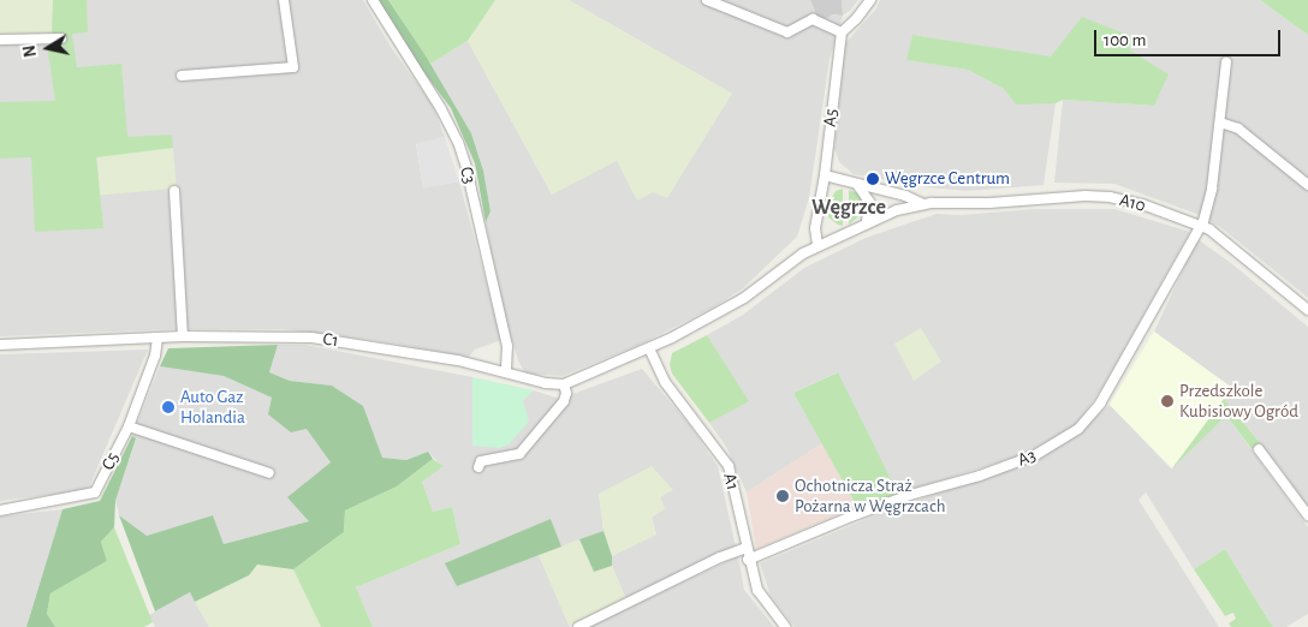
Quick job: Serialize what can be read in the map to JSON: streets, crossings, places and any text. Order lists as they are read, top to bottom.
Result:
{
  "streets": {
    "street": [
      "A5",
      "C3",
      "A10",
      "C1",
      "A3",
      "C5",
      "A1"
    ]
  },
  "crossings": [
    ["A5", "A10"],
    ["C3", "C1"],
    ["A10", "A3"],
    ["A10", "A1"],
    ["C1", "C5"],
    ["A3", "A1"]
  ],
  "districts": ["Węgrzce"],
  "places": [
    "Węgrzce Centrum",
    "Przedszkole Kubisiowy Ogród",
    "Auto Gaz Holandia",
    "Ochotnicza Straż Pożarna w Węgrzcach"
  ],
  "scale_bar": "100 m",
  "north": "left"
}
